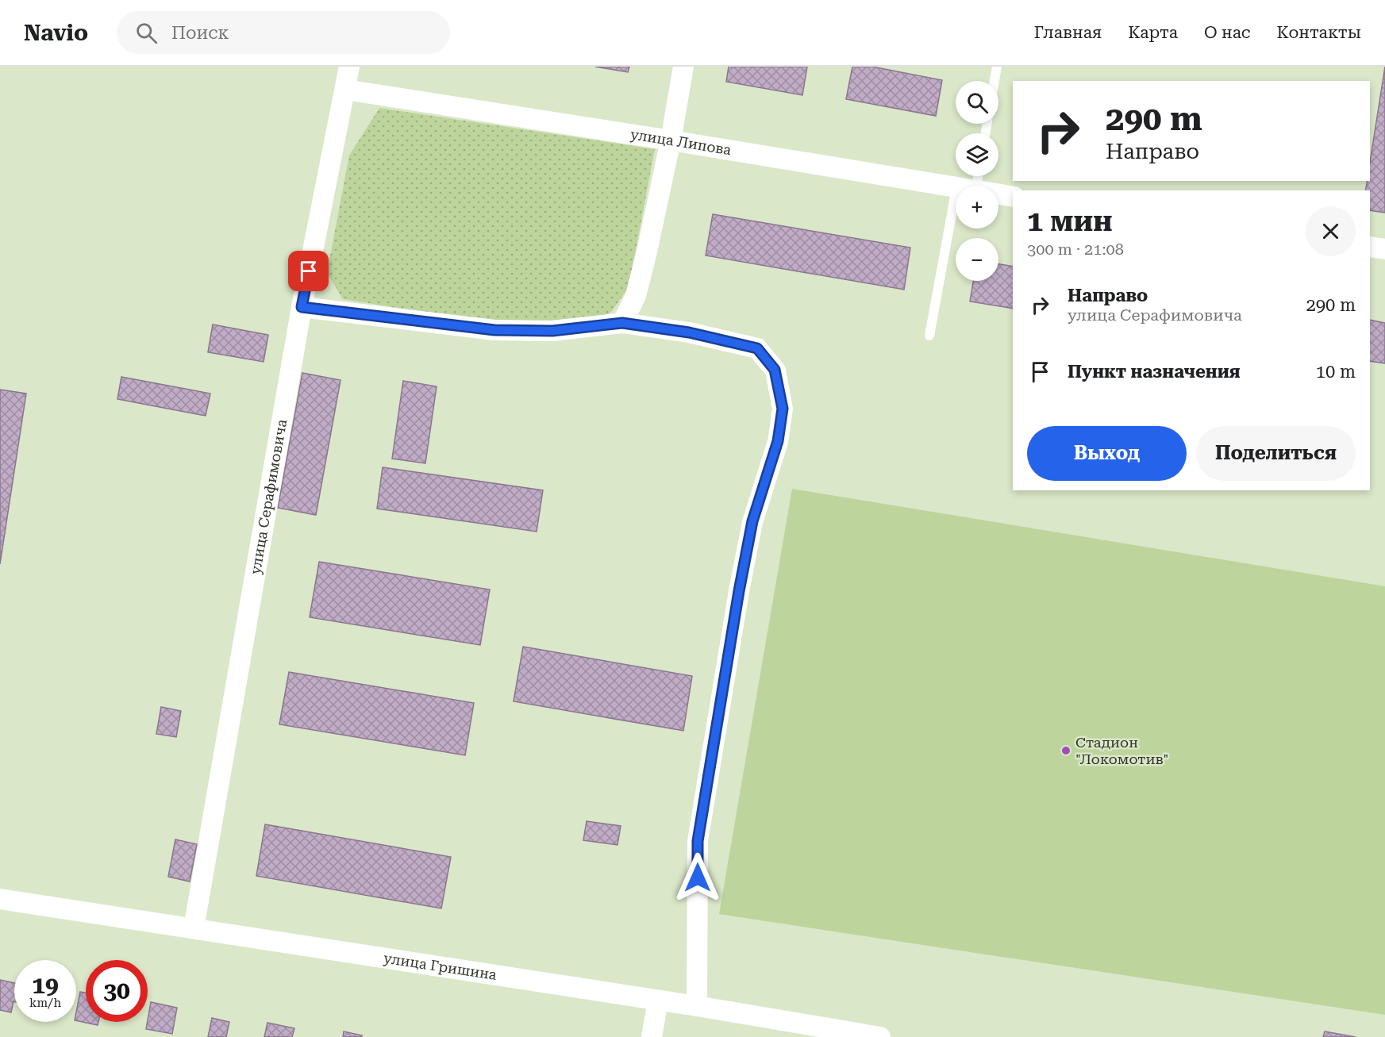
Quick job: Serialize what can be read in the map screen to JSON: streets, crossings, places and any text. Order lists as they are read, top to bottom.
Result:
{
  "streets": {
    "street": ["улица Липова", "улица Серафимовича", "улица Гришина"]
  },
  "crossings": [
    ["улица Липова", "улица Серафимовича"],
    ["улица Серафимовича", "улица Гришина"]
  ],
  "places": ["Стадион \"Локомотив\""],
  "page": {
    "header": "Navio",
    "search": "Поиск",
    "nav": [
      "Главная",
      "Карта",
      "О нас",
      "Контакты"
    ],
    "map_buttons": ["+", "−"],
    "turn": ["290 m", "Направо"],
    "heading": ["1 мин", "300 m · 21:08"],
    "list": [
      {
        "name": "Направо",
        "note": "улица Серафимовича",
        "value": "290 m"
      },
      {
        "name": "Пункт назначения",
        "value": "10 m"
      }
    ],
    "buttons": ["Выход", "Поделиться"],
    "speed": "19 km/h",
    "limit": "30"
  }
}
